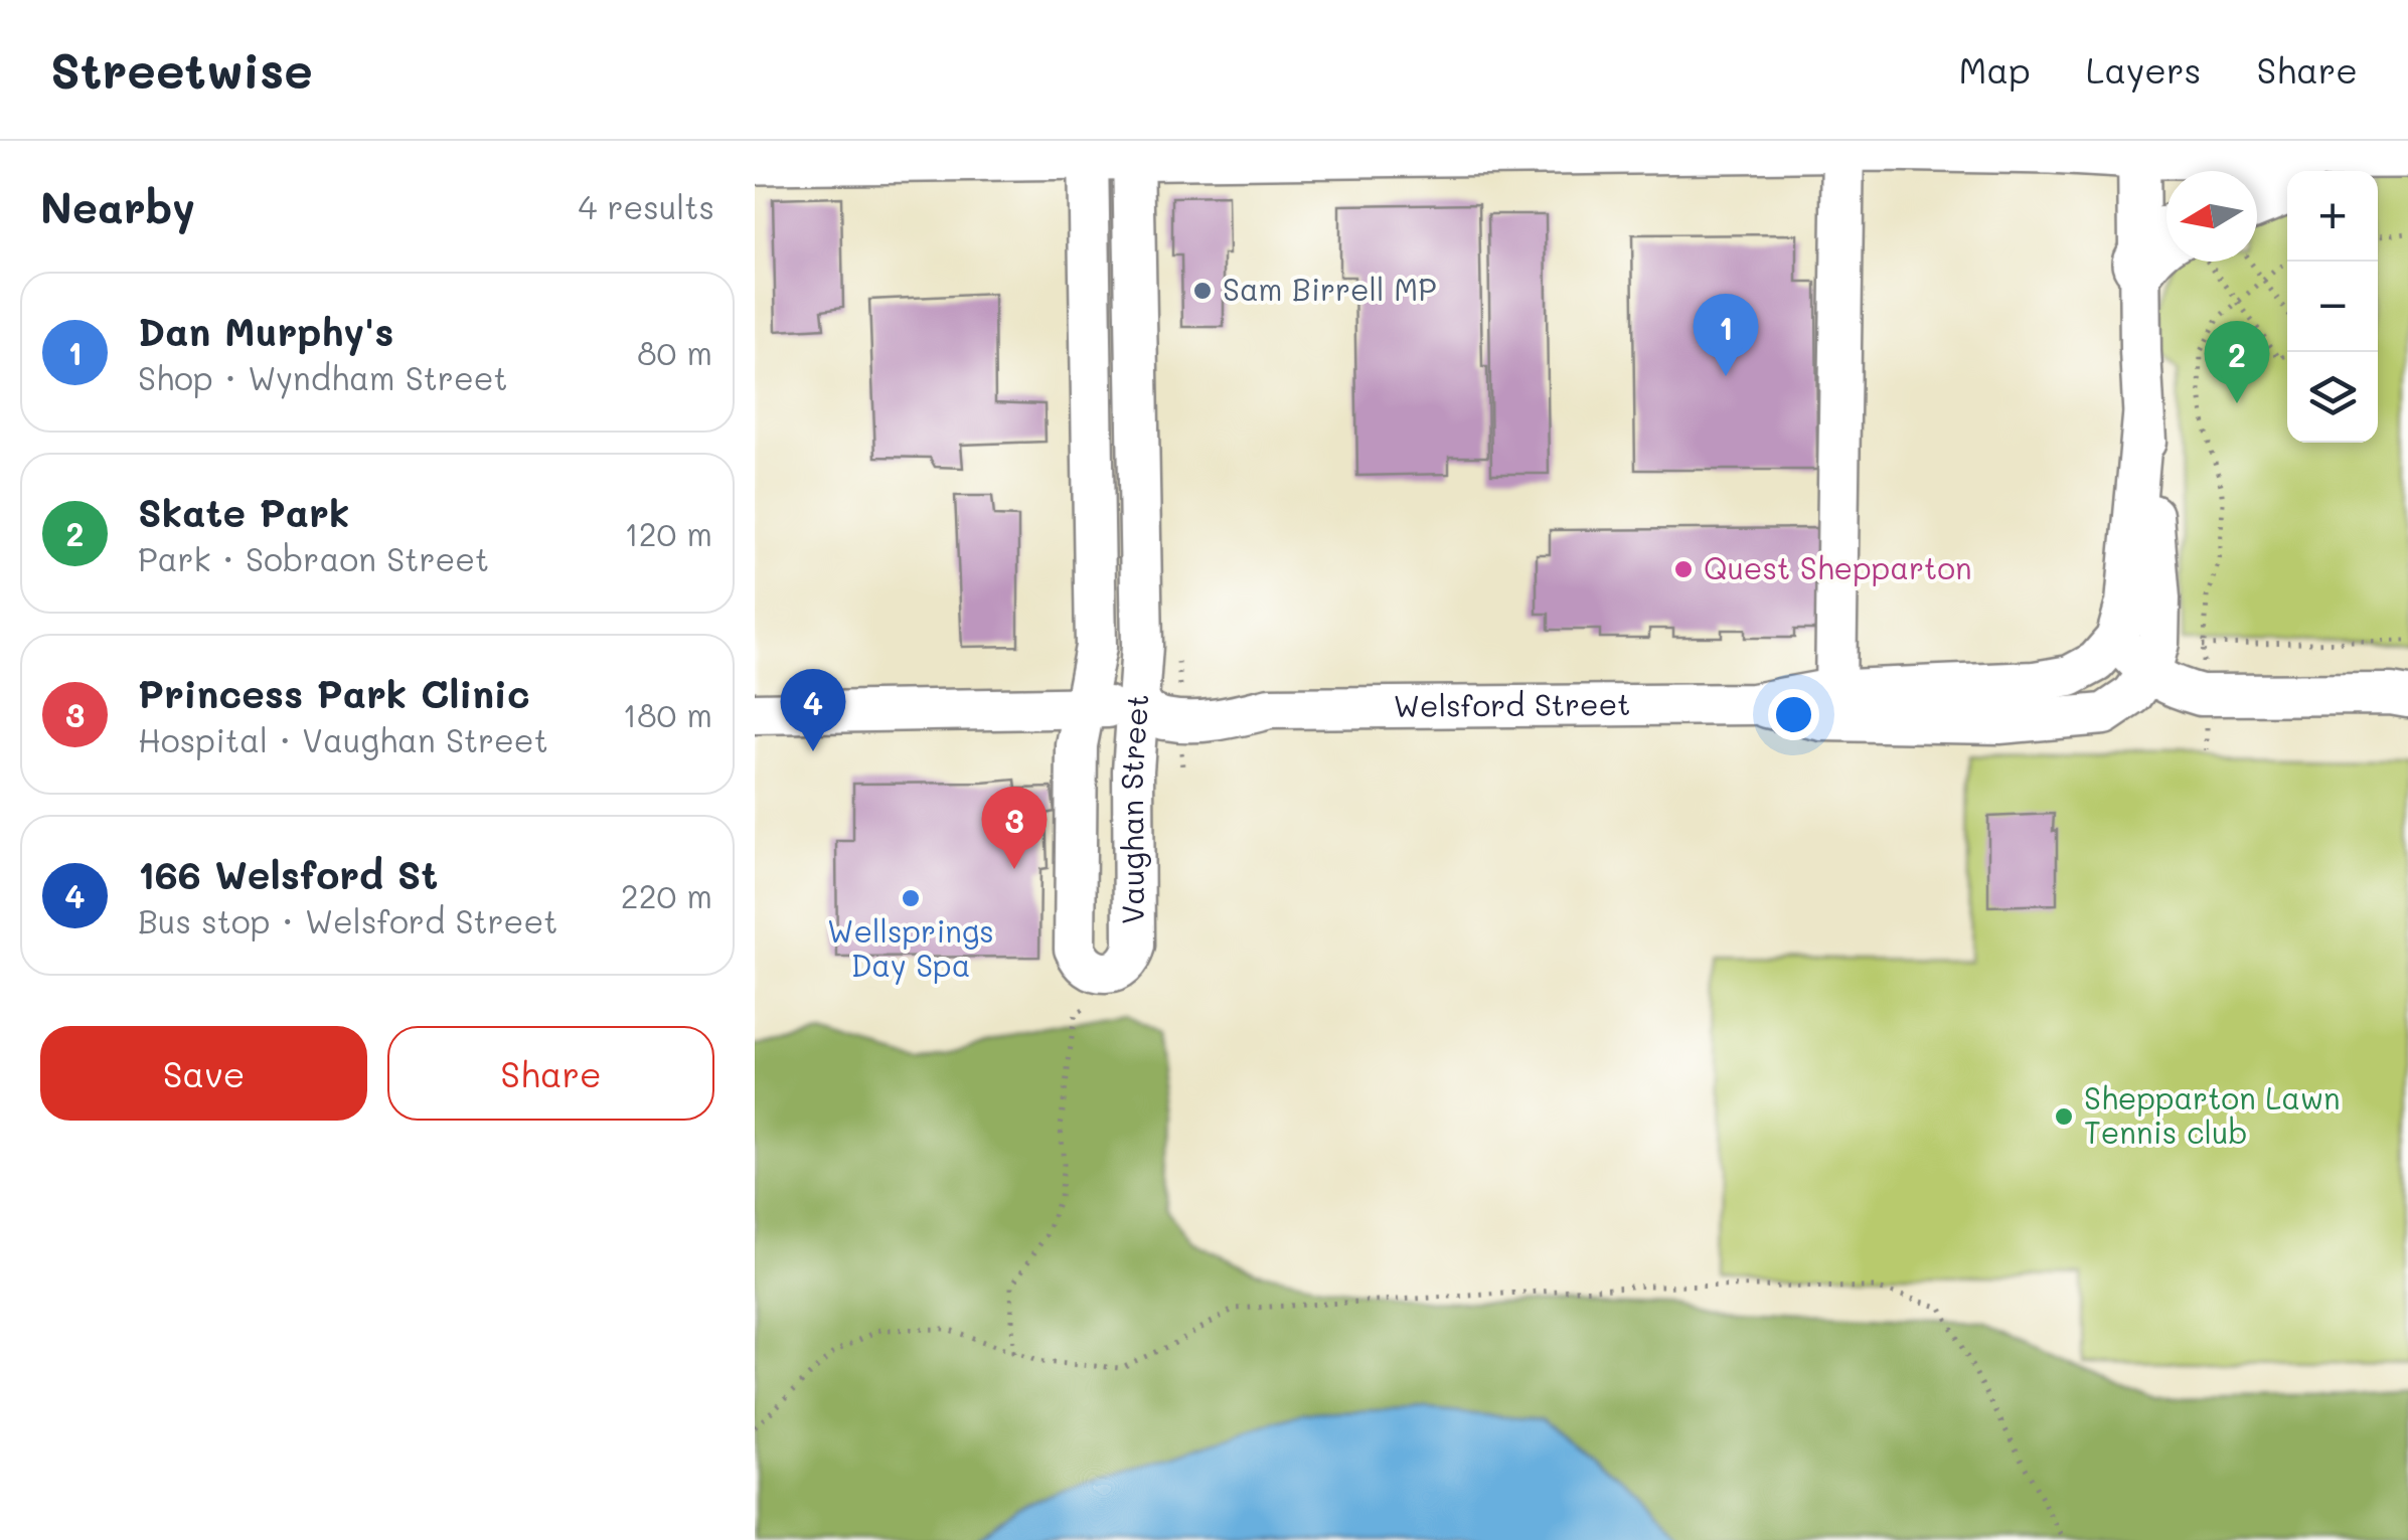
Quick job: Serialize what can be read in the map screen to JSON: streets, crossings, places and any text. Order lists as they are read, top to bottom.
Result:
{
  "streets": {
    "street": ["Welsford Street", "Vaughan Street"]
  },
  "crossings": [
    ["Welsford Street", "Vaughan Street"]
  ],
  "places": [
    "Sam Birrell MP",
    "Quest Shepparton",
    "Wellsprings Day Spa",
    "Shepparton Lawn Tennis club"
  ],
  "north": "left",
  "page": {
    "header": "Streetwise",
    "nav": ["Map", "Layers", "Share"],
    "heading": ["Nearby", "4 results"],
    "map_buttons": ["+", "−"],
    "list": [
      {
        "mark": "1",
        "name": "Dan Murphy's",
        "note": "Shop · Wyndham Street",
        "value": "80 m"
      },
      {
        "mark": "2",
        "name": "Skate Park",
        "note": "Park · Sobraon Street",
        "value": "120 m"
      },
      {
        "mark": "3",
        "name": "Princess Park Clinic",
        "note": "Hospital · Vaughan Street",
        "value": "180 m"
      },
      {
        "mark": "4",
        "name": "166 Welsford St",
        "note": "Bus stop · Welsford Street",
        "value": "220 m"
      }
    ],
    "pins": [
      "1",
      "2",
      "4",
      "3"
    ],
    "buttons": ["Save", "Share"]
  }
}
